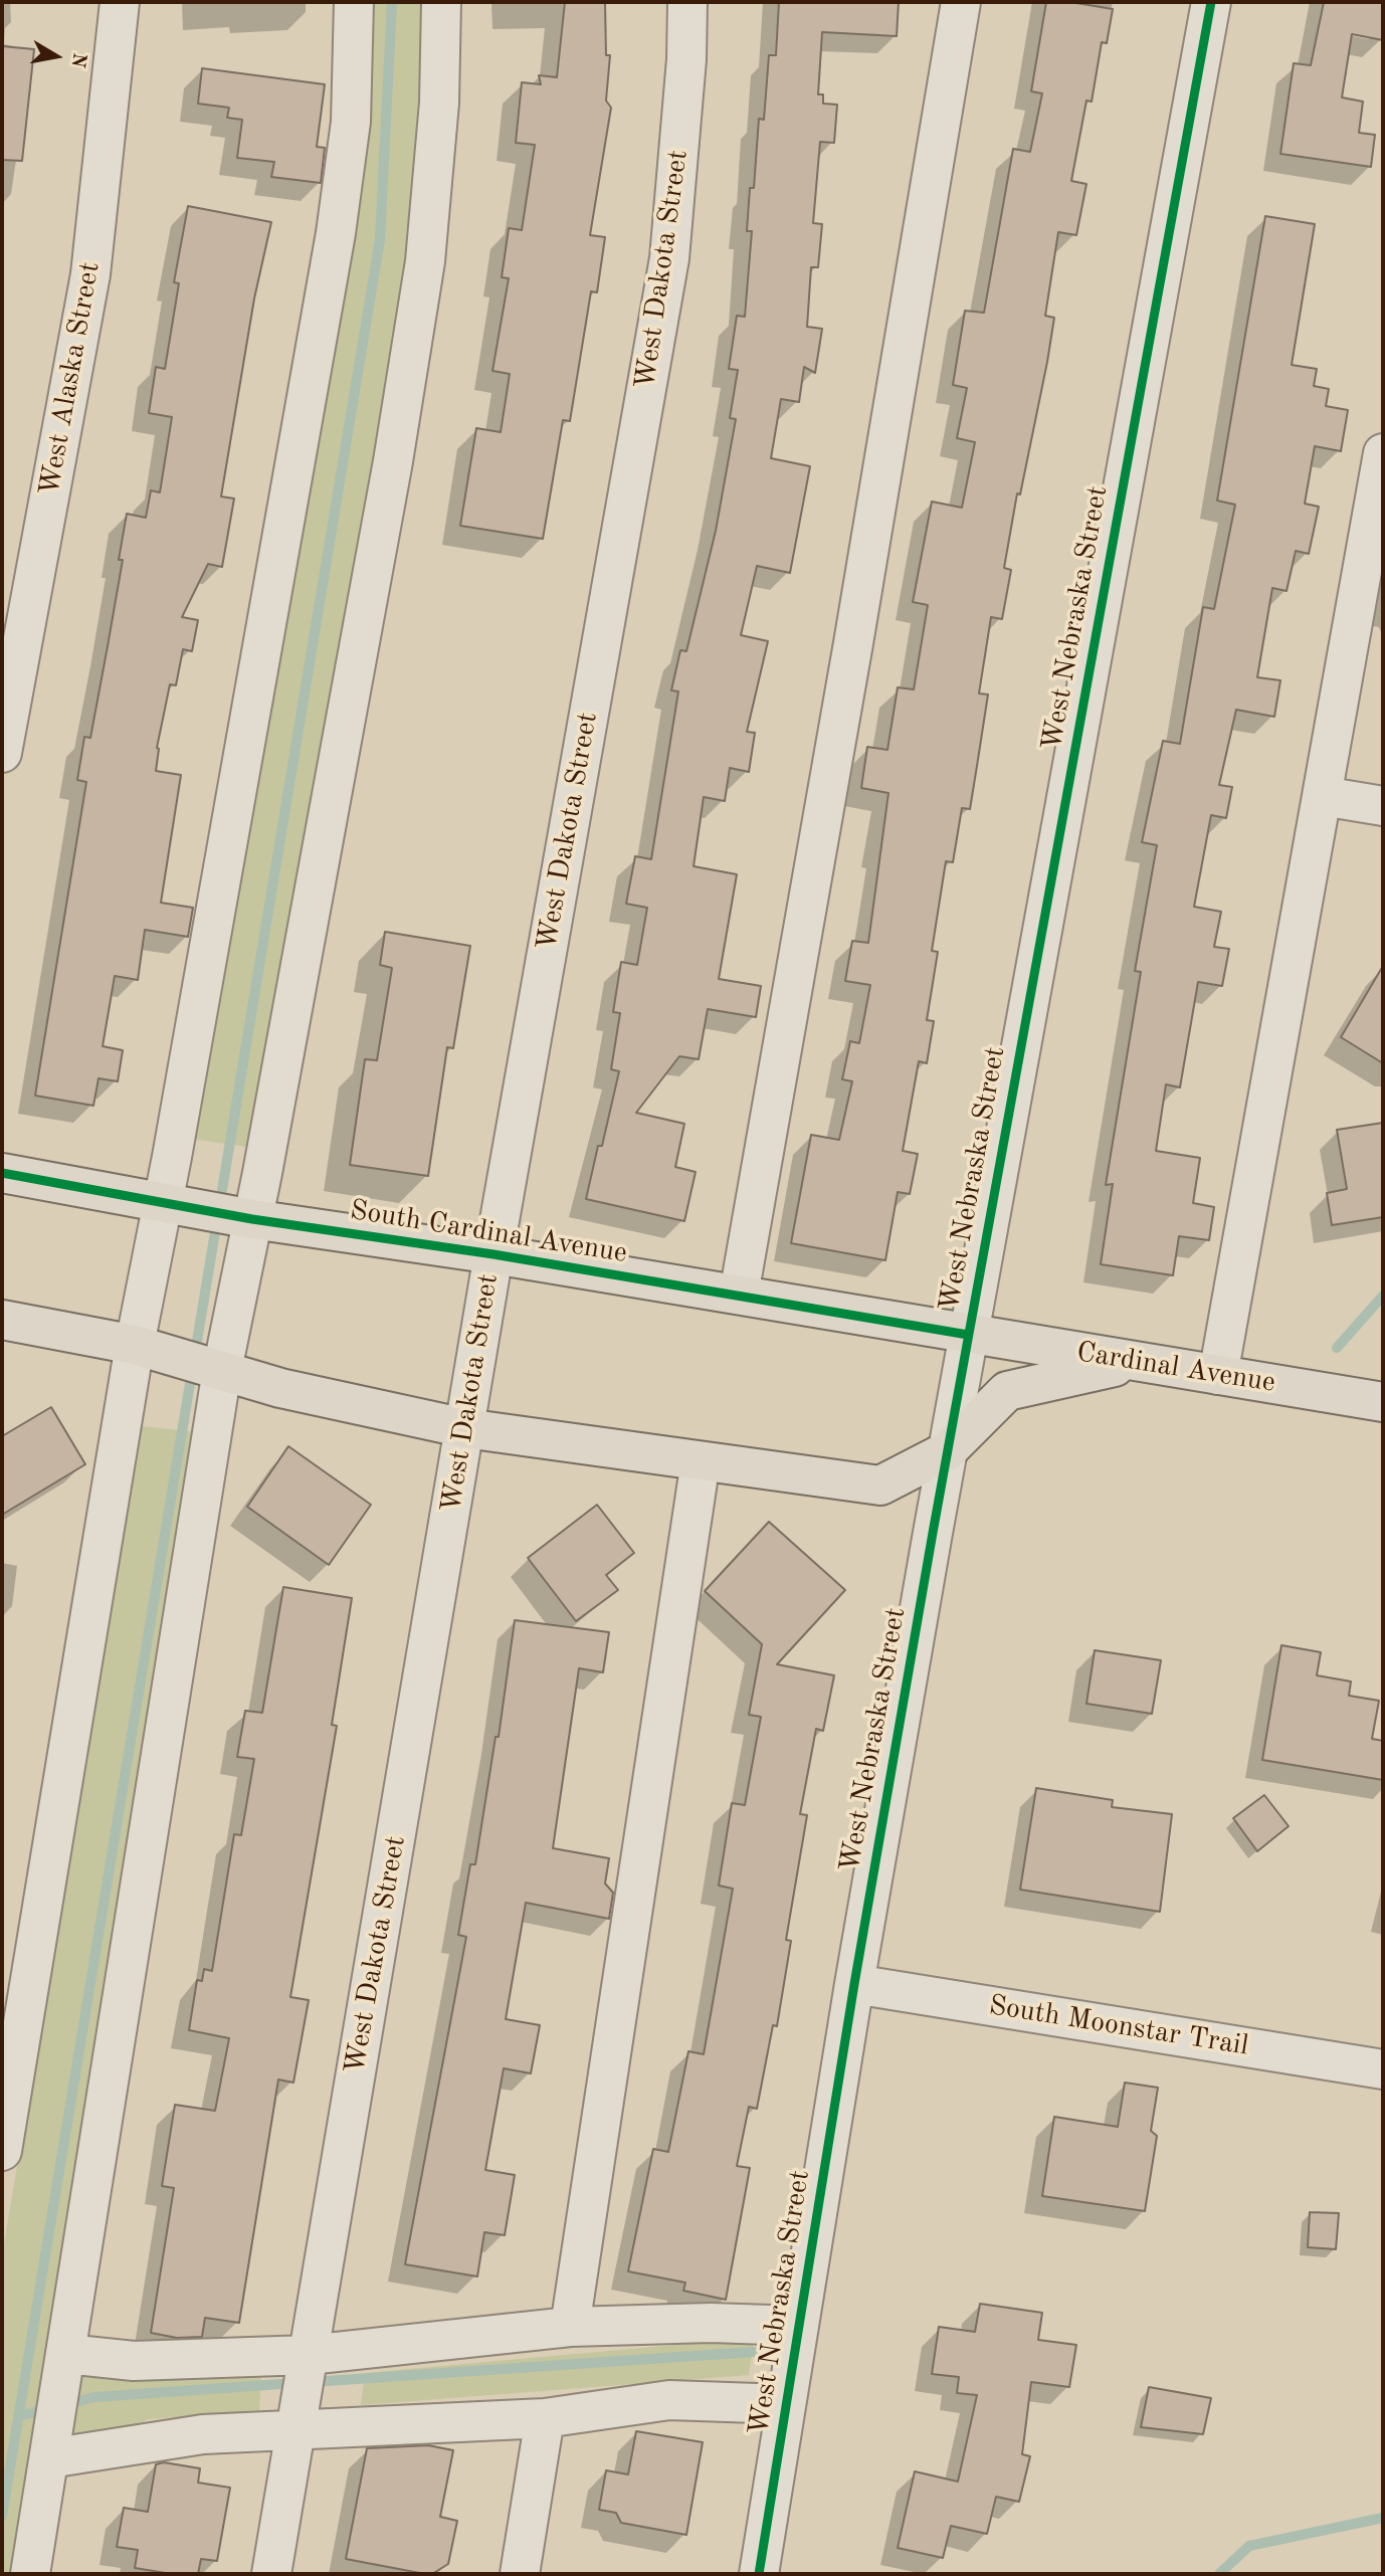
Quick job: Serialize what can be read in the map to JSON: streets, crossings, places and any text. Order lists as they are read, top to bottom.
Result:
{
  "streets": {
    "main road": ["South Cardinal Avenue", "Cardinal Avenue"],
    "street": [
      "West Dakota Street",
      "West Alaska Street",
      "West Nebraska Street",
      "South Moonstar Trail"
    ]
  },
  "crossings": [
    ["West Dakota Street", "South Cardinal Avenue"],
    ["West Nebraska Street", "South Cardinal Avenue"],
    ["West Nebraska Street", "Cardinal Avenue"],
    ["West Nebraska Street", "South Moonstar Trail"],
    ["South Cardinal Avenue", "Cardinal Avenue"]
  ],
  "north": "right"
}
